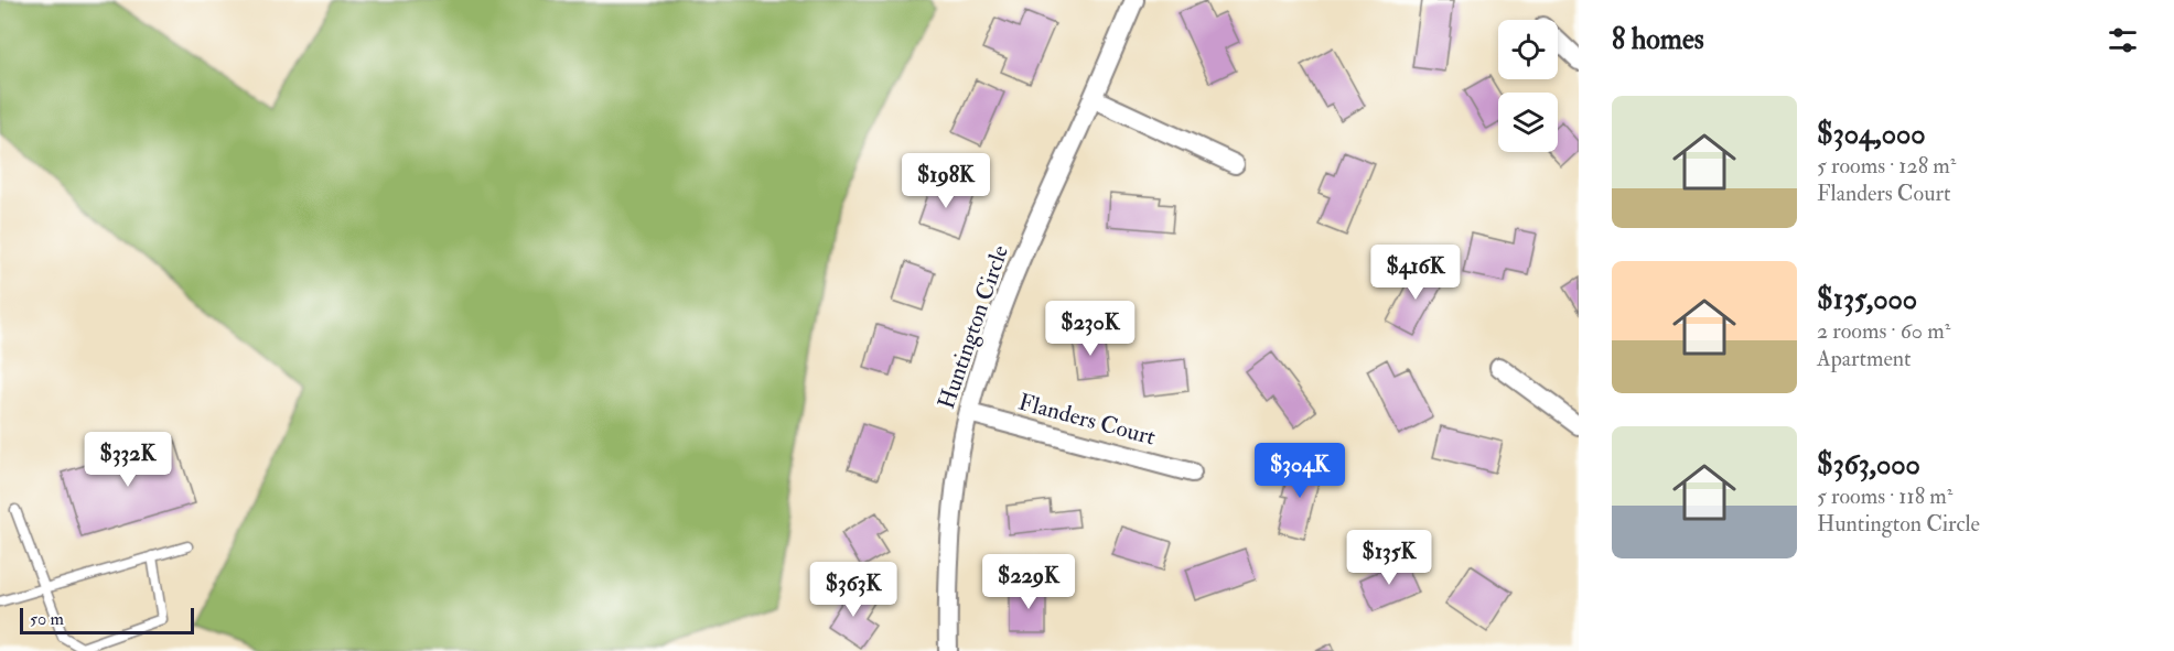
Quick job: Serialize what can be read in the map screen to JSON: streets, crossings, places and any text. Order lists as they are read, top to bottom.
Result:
{
  "streets": {
    "street": ["Huntington Circle", "Flanders Court"]
  },
  "crossings": [
    ["Huntington Circle", "Flanders Court"]
  ],
  "scale_bar": "50 m",
  "page": {
    "heading": "8 homes",
    "list": [
      {
        "name": "$304,000",
        "note": "5 rooms · 128 m² · Flanders Court"
      },
      {
        "name": "$135,000",
        "note": "2 rooms · 60 m² · Apartment"
      },
      {
        "name": "$363,000",
        "note": "5 rooms · 118 m² · Huntington Circle"
      }
    ],
    "price": [
      "$198K",
      "$416K",
      "$230K",
      "$332K",
      "$304K",
      "$135K",
      "$229K",
      "$363K"
    ],
    "scale": "50 m"
  }
}
